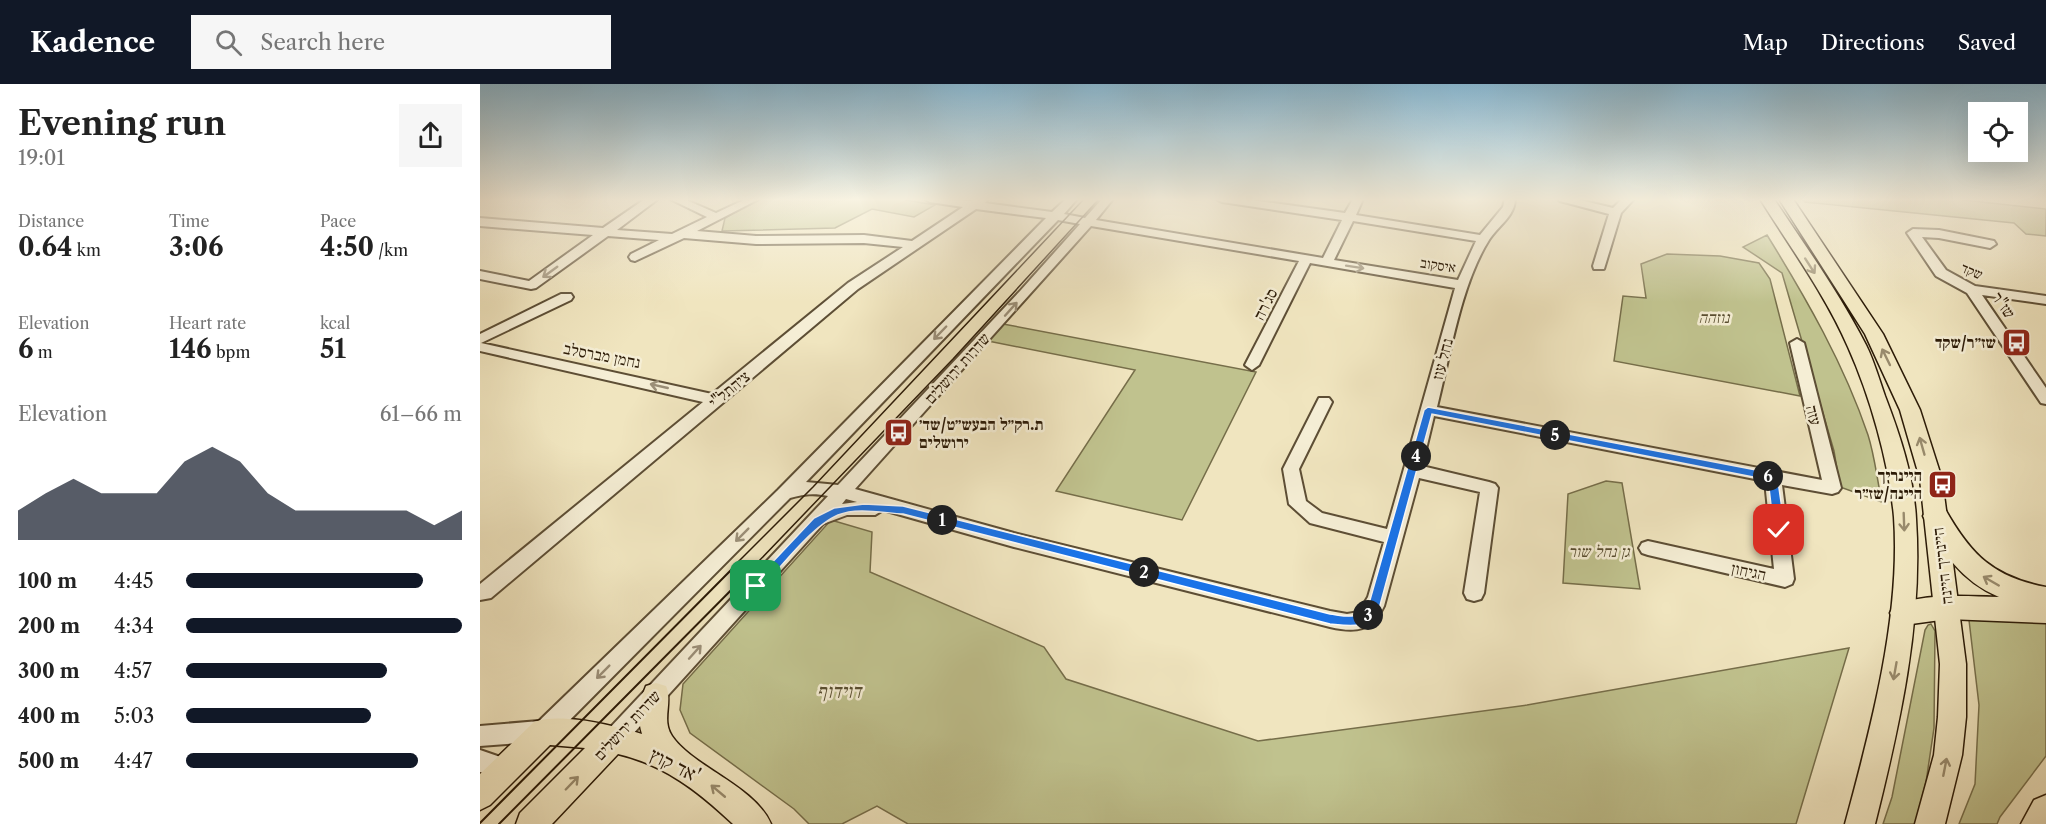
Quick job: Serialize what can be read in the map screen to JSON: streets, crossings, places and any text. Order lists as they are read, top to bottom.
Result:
{
  "streets": {
    "main road": ["שדרות ירושלים", "היינריך היינה", "אד קוץ'"],
    "street": [
      "איסקוב",
      "שקד",
      "סג'רה",
      "שז\"ר",
      "נחמן מברסלב",
      "נחל עוז",
      "ציהתל\"י",
      "עזה",
      "הגיחון"
    ]
  },
  "crossings": [
    ["איסקוב", "סג'רה"],
    ["איסקוב", "נחל עוז"],
    ["שקד", "שז\"ר"],
    ["נחמן מברסלב", "ציהתל\"י"],
    ["שדרות ירושלים", "אד קוץ'"],
    ["עזה", "הגיחון"]
  ],
  "one_way": ["איסקוב", "נחמן מברסלב", "אד קוץ'"],
  "parks": ["נוזהה", "גן נחל שור", "דוידוף"],
  "places": {
    "bus stop": ["שז״ר/שקד", "ת.רק״ל הבעש״ט/שד׳ ירושלים", "היינריך היינה/שז״ר"]
  },
  "page": {
    "header": "Kadence",
    "search": "Search here",
    "nav": ["Map", "Directions", "Saved"],
    "heading": ["Evening run", "19:01"],
    "stats": [
      ["Distance", "0.64 km"],
      ["Time", "3:06"],
      ["Pace", "4:50 /km"],
      ["Elevation", "6 m"],
      ["Heart rate", "146 bpm"],
      ["kcal", "51"]
    ],
    "chart": ["Elevation", "61–66 m"],
    "pins": [
      "5",
      "4",
      "6",
      "1",
      "2",
      "3"
    ],
    "list": [
      {
        "name": "100 m",
        "note": "4:45"
      },
      {
        "name": "200 m",
        "note": "4:34"
      },
      {
        "name": "300 m",
        "note": "4:57"
      },
      {
        "name": "400 m",
        "note": "5:03"
      },
      {
        "name": "500 m",
        "note": "4:47"
      }
    ]
  }
}
